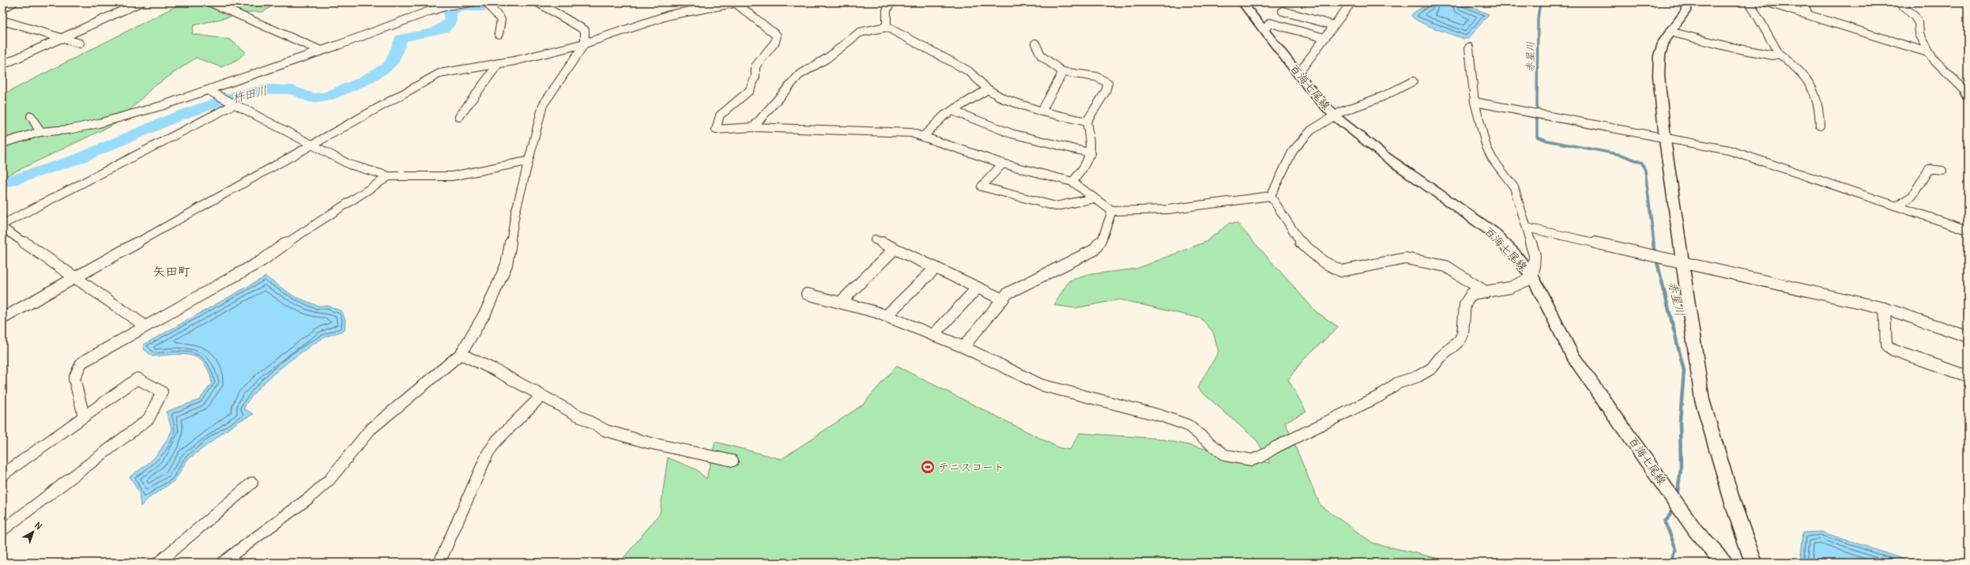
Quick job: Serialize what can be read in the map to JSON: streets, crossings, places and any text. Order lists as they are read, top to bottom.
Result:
{
  "streets": {
    "street": ["百海七尾線"]
  },
  "districts": ["矢田町"],
  "water": ["赤星川", "杵田川"],
  "places": {
    "sports": ["テニスコート"]
  },
  "north": "top right"
}
